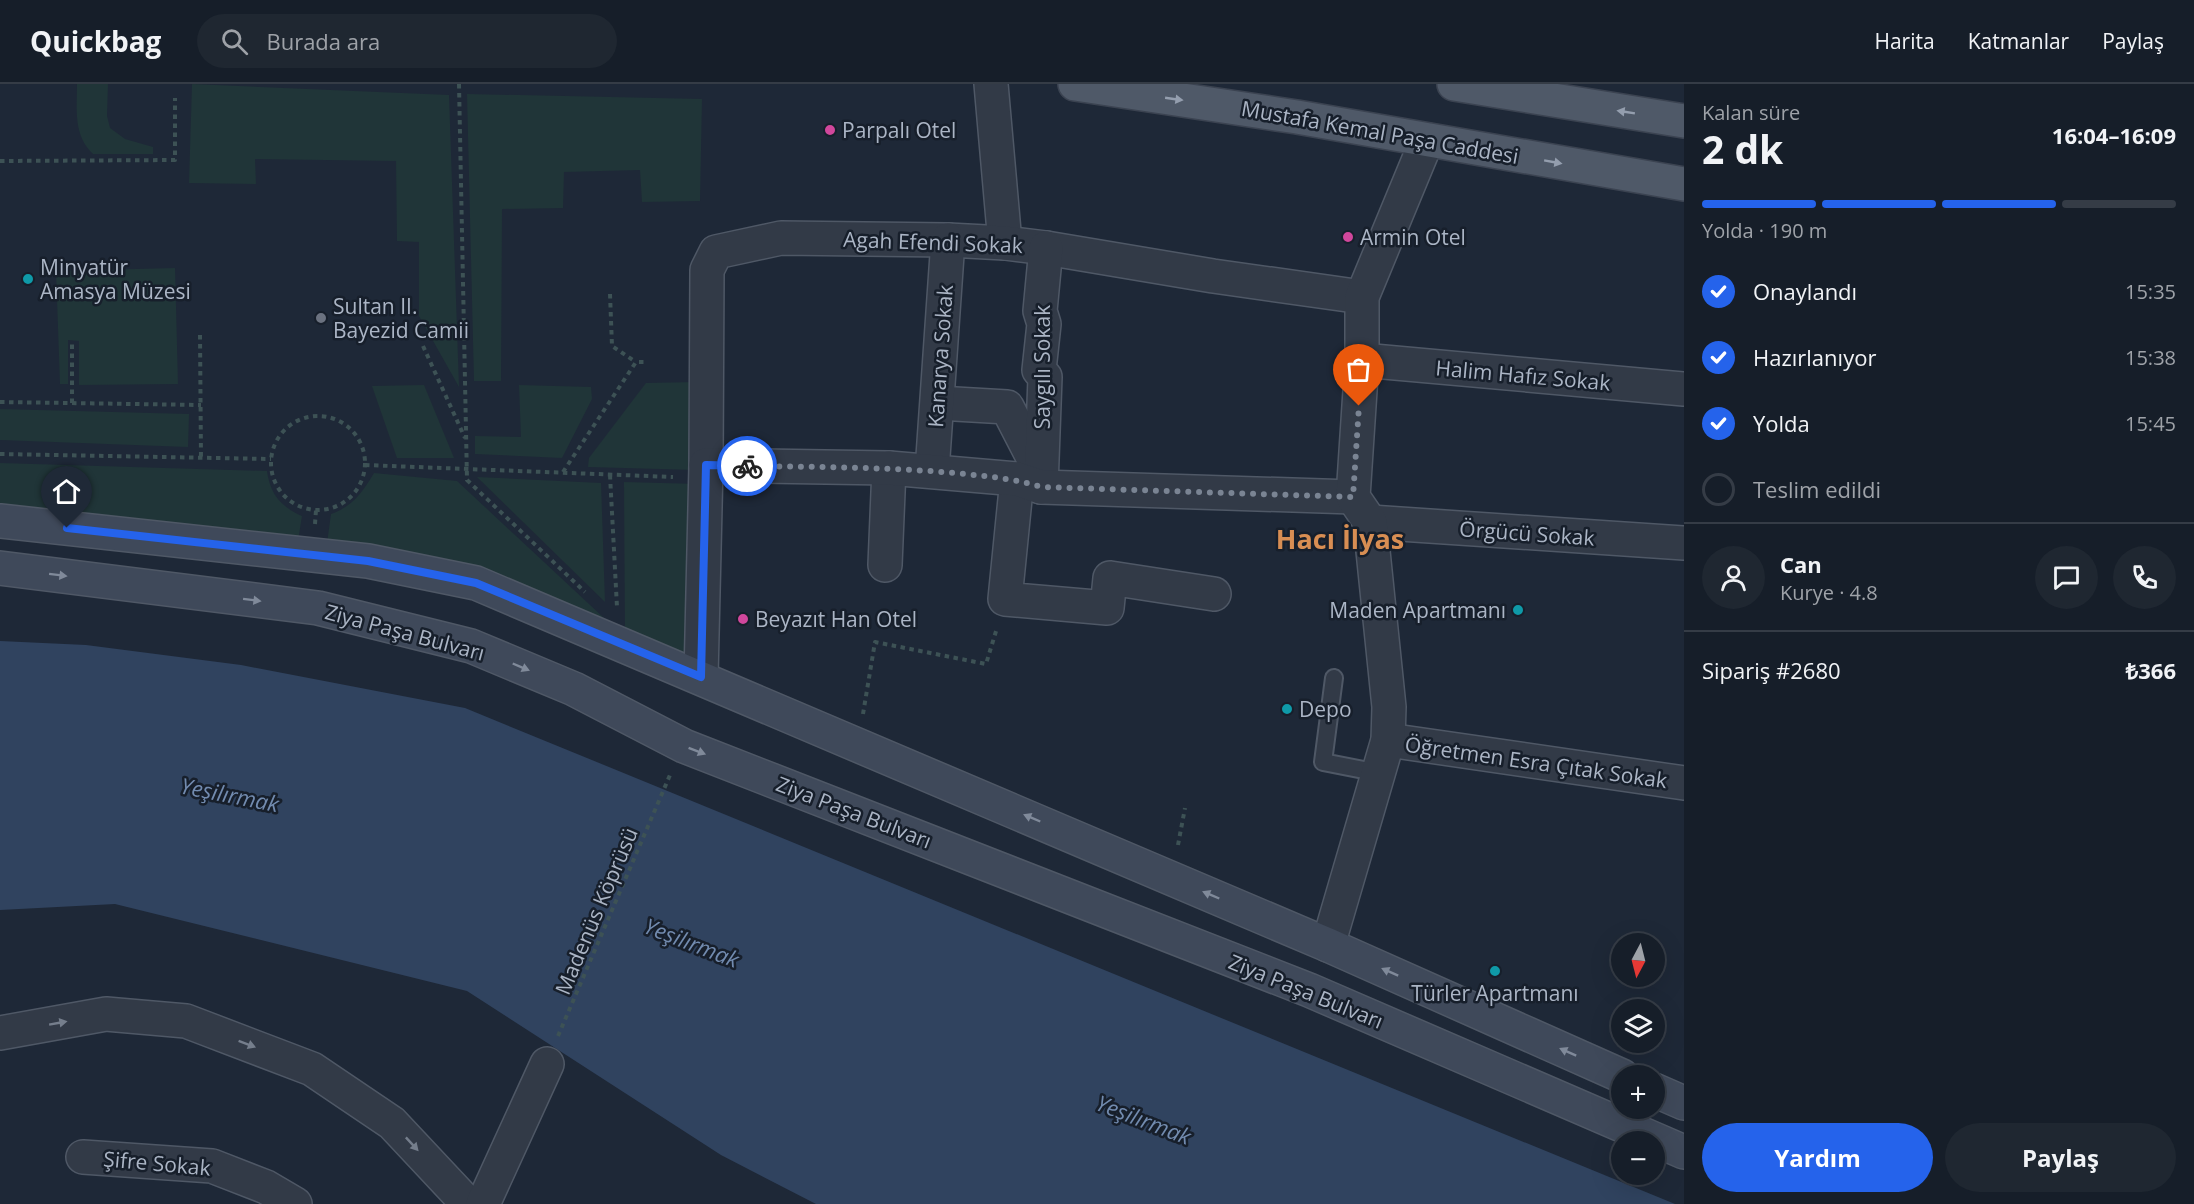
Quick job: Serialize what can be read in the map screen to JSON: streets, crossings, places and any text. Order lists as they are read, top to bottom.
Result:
{
  "streets": {
    "main road": ["Mustafa Kemal Paşa Caddesi"],
    "street": [
      "Agah Efendi Sokak",
      "Kanarya Sokak",
      "Saygılı Sokak",
      "Halim Hafız Sokak",
      "Örgücü Sokak",
      "Ziya Paşa Bulvarı",
      "Öğretmen Esra Çıtak Sokak",
      "Şifre Sokak"
    ],
    "path": ["Madenüs Köprüsü"]
  },
  "crossings": [
    ["Agah Efendi Sokak", "Kanarya Sokak"],
    ["Agah Efendi Sokak", "Saygılı Sokak"],
    ["Agah Efendi Sokak", "Örgücü Sokak"],
    ["Kanarya Sokak", "Örgücü Sokak"],
    ["Saygılı Sokak", "Örgücü Sokak"]
  ],
  "districts": ["Hacı İlyas"],
  "water": ["Yeşilırmak"],
  "places": [
    "Parpalı Otel",
    "Armin Otel",
    "Minyatür Amasya Müzesi",
    "Sultan II. Bayezid Camii",
    "Maden Apartmanı",
    "Beyazıt Han Otel",
    "Depo",
    "Türler Apartmanı"
  ],
  "north": "bottom",
  "page": {
    "header": "Quickbag",
    "search": "Burada ara",
    "nav": ["Harita", "Katmanlar", "Paylaş"],
    "heading": ["2 dk", "Kalan süre", "16:04–16:09"],
    "panel": [
      "Can",
      "Kurye · 4.8",
      "Sipariş #2680",
      "₺366"
    ],
    "bar": "Yolda · 190 m",
    "list": [
      ["Onaylandı", "15:35"],
      ["Hazırlanıyor", "15:38"],
      ["Yolda", "15:45"],
      "Teslim edildi"
    ],
    "map_buttons": ["+", "−"],
    "buttons": ["Yardım", "Paylaş"]
  }
}
